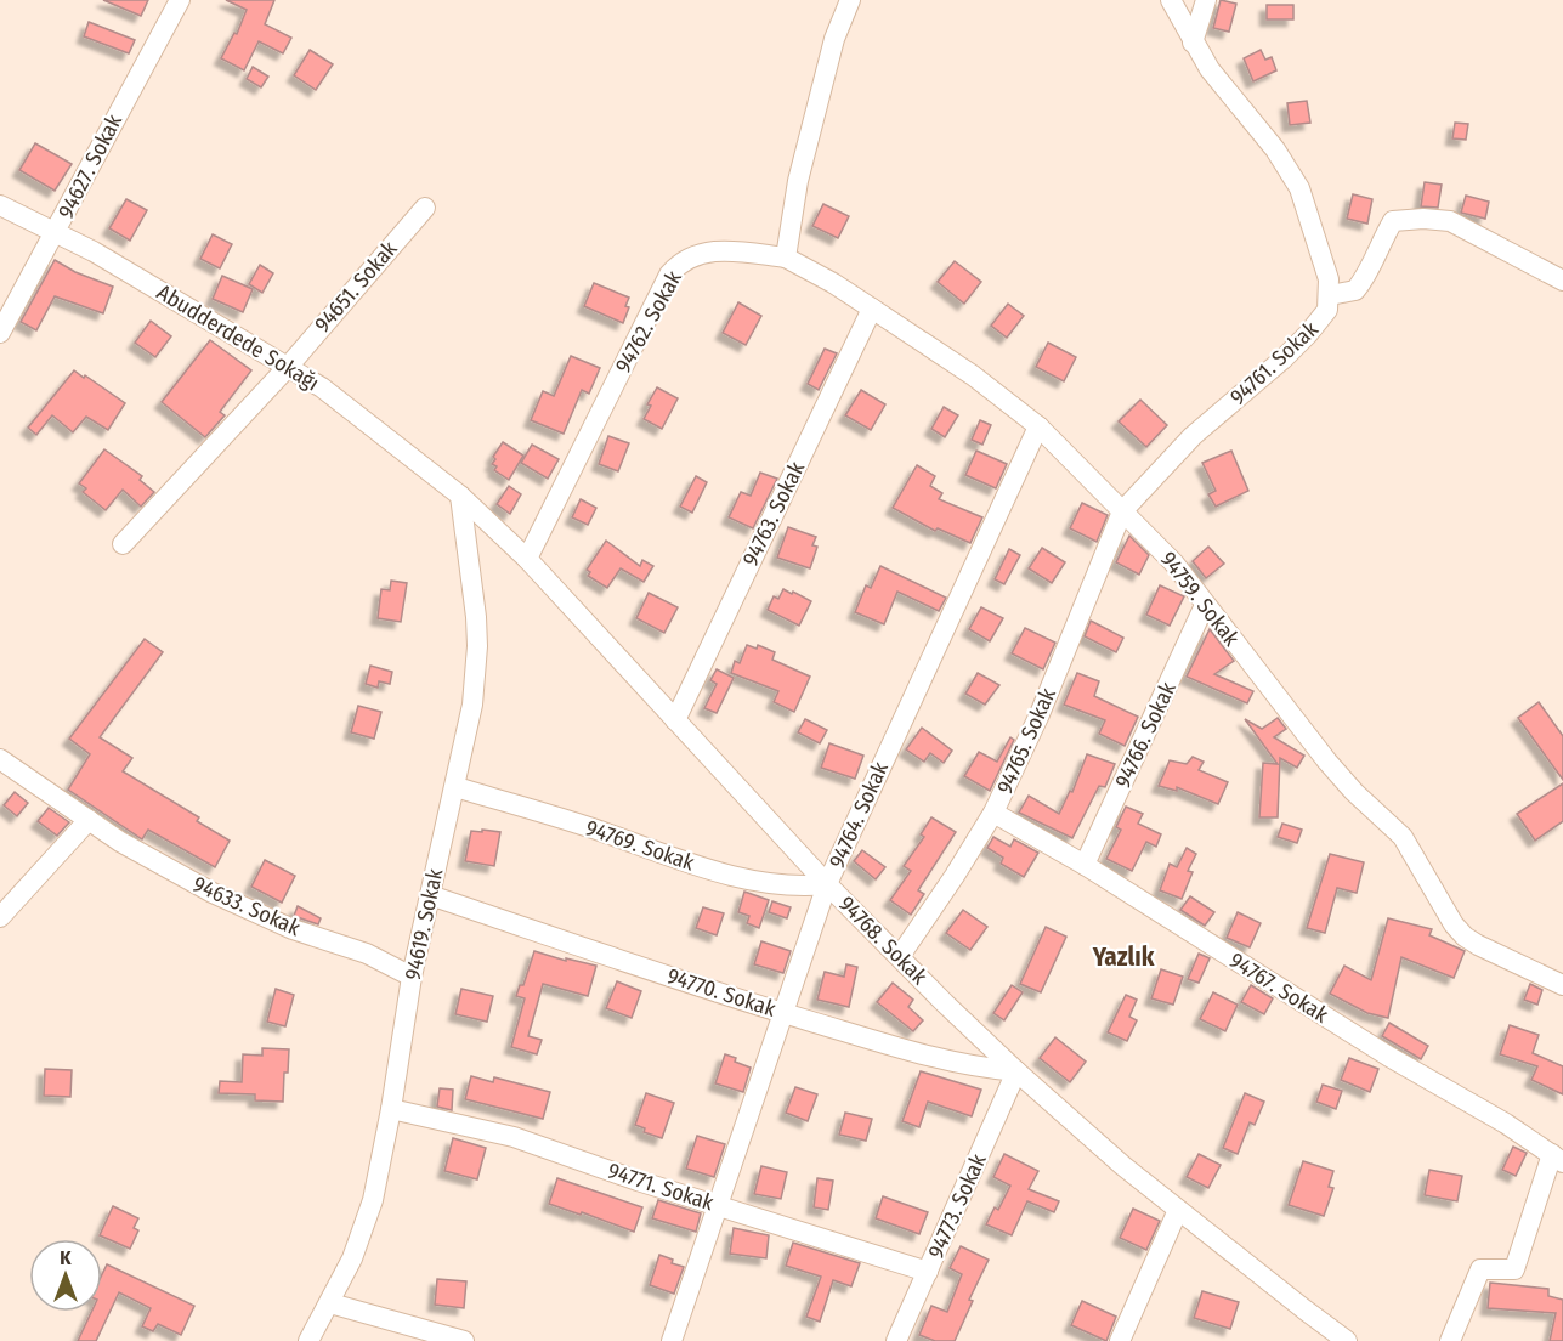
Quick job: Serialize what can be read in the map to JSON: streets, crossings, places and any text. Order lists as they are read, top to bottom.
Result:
{
  "streets": {
    "street": [
      "94627. Sokak",
      "94651. Sokak",
      "94762. Sokak",
      "Abudderdede Sokağı",
      "94761. Sokak",
      "94763. Sokak",
      "94759. Sokak",
      "94766. Sokak",
      "94765. Sokak",
      "94764. Sokak",
      "94769. Sokak",
      "94633. Sokak",
      "94619. Sokak",
      "94768. Sokak",
      "94767. Sokak",
      "94770. Sokak",
      "94771. Sokak",
      "94773. Sokak"
    ]
  },
  "crossings": [
    ["94627. Sokak", "Abudderdede Sokağı"],
    ["94651. Sokak", "Abudderdede Sokağı"],
    ["94762. Sokak", "94759. Sokak"],
    ["94762. Sokak", "94768. Sokak"],
    ["Abudderdede Sokağı", "94619. Sokak"],
    ["Abudderdede Sokağı", "94768. Sokak"],
    ["94761. Sokak", "94759. Sokak"],
    ["94761. Sokak", "94765. Sokak"],
    ["94763. Sokak", "94759. Sokak"],
    ["94763. Sokak", "94768. Sokak"],
    ["94759. Sokak", "94766. Sokak"],
    ["94759. Sokak", "94765. Sokak"],
    ["94759. Sokak", "94764. Sokak"],
    ["94766. Sokak", "94767. Sokak"],
    ["94765. Sokak", "94768. Sokak"],
    ["94765. Sokak", "94767. Sokak"],
    ["94764. Sokak", "94769. Sokak"],
    ["94764. Sokak", "94768. Sokak"],
    ["94764. Sokak", "94770. Sokak"],
    ["94764. Sokak", "94771. Sokak"],
    ["94769. Sokak", "94619. Sokak"],
    ["94769. Sokak", "94768. Sokak"],
    ["94633. Sokak", "94619. Sokak"],
    ["94619. Sokak", "94768. Sokak"],
    ["94619. Sokak", "94770. Sokak"],
    ["94619. Sokak", "94771. Sokak"],
    ["94768. Sokak", "94770. Sokak"],
    ["94768. Sokak", "94773. Sokak"],
    ["94770. Sokak", "94773. Sokak"],
    ["94771. Sokak", "94773. Sokak"]
  ],
  "districts": ["Yazlık"],
  "north": "top"
}
